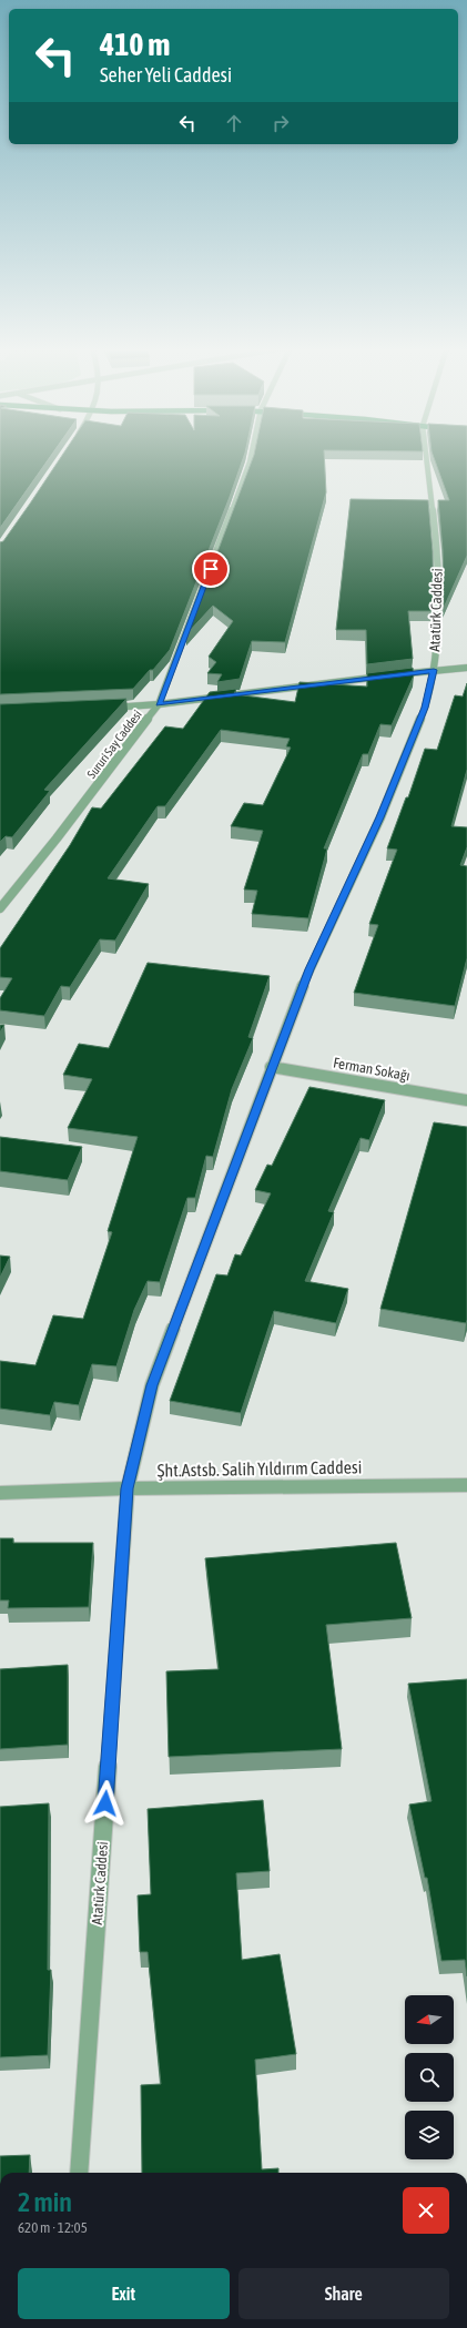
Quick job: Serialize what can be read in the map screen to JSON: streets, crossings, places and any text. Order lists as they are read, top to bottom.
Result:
{
  "streets": {
    "street": [
      "Atatürk Caddesi",
      "Sururi Say Caddesi",
      "Ferman Sokağı",
      "Şht.Astsb. Salih Yıldırım Caddesi"
    ]
  },
  "crossings": [
    ["Atatürk Caddesi", "Ferman Sokağı"],
    ["Atatürk Caddesi", "Şht.Astsb. Salih Yıldırım Caddesi"]
  ],
  "north": "left",
  "page": {
    "turn": ["410 m", "Seher Yeli Caddesi"],
    "heading": ["2 min", "620 m · 12:05"],
    "buttons": ["Exit", "Share"]
  }
}
